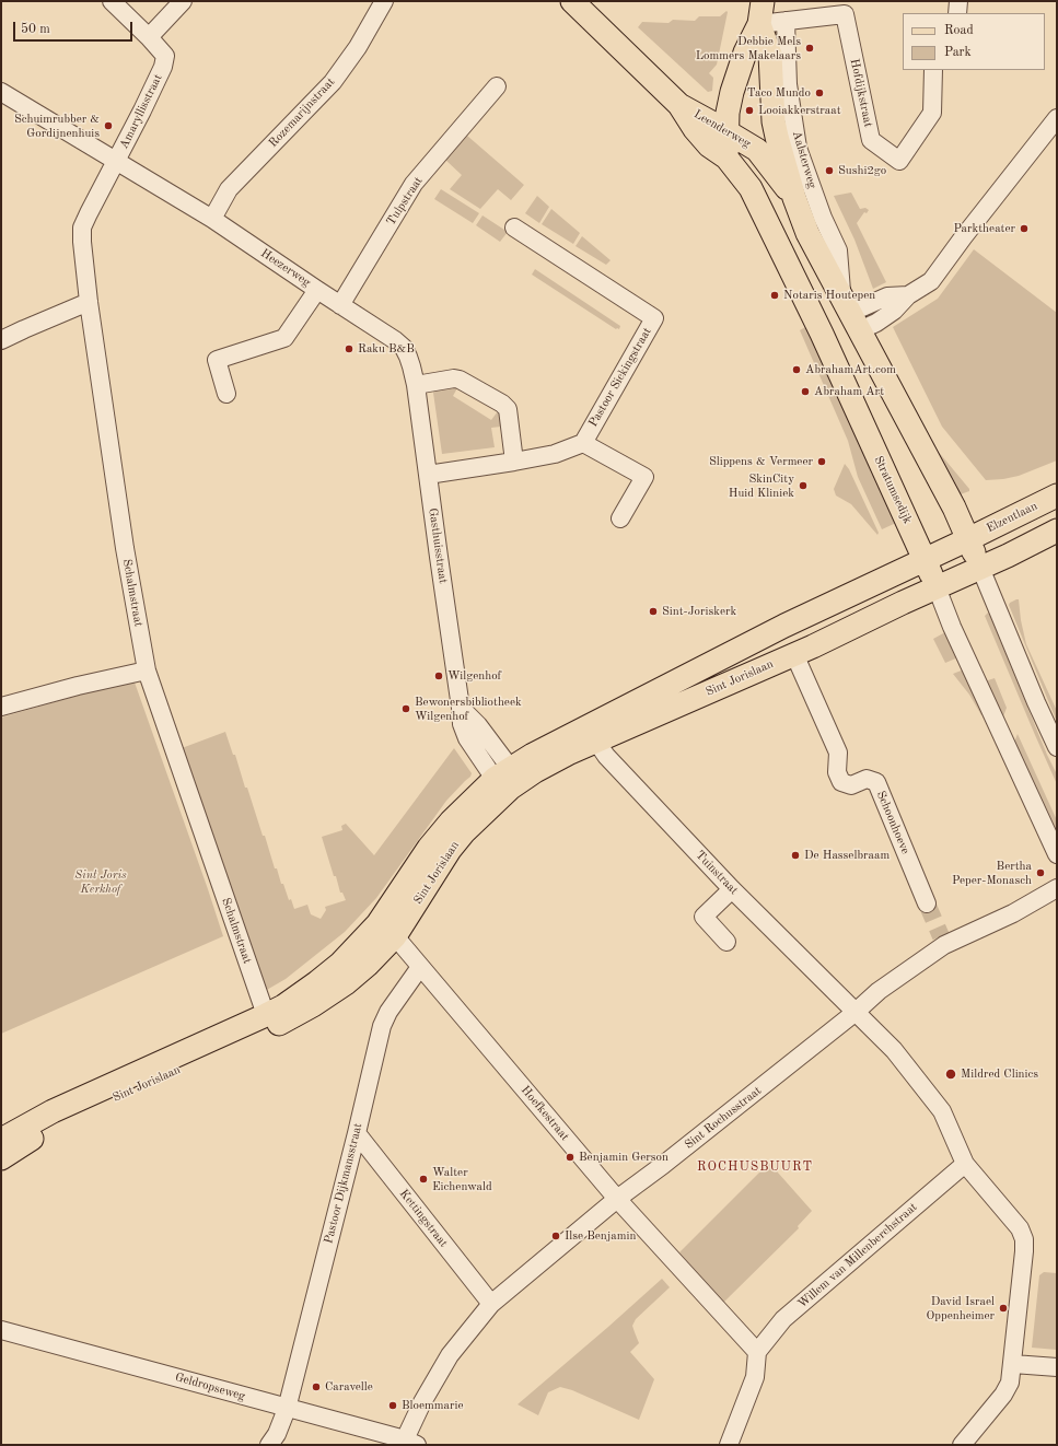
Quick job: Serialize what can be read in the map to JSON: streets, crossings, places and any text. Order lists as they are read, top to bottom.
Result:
{
  "streets": {
    "main road": [
      "Leenderweg",
      "Aalsterweg",
      "Stratumsedijk",
      "Elzentlaan",
      "Sint Jorislaan"
    ],
    "street": [
      "Hofdijkstraat",
      "Amaryllisstraat",
      "Rozemarijnstraat",
      "Tulpstraat",
      "Heezerweg",
      "Pastoor Sickingstraat",
      "Gasthuisstraat",
      "Schalmstraat",
      "Schoonhoeve",
      "Tuinstraat",
      "Hoefkestraat",
      "Sint Rochusstraat",
      "Pastoor Dijkmansstraat",
      "Kettingstraat",
      "Willem van Millenberchstraat",
      "Geldropseweg"
    ]
  },
  "crossings": [
    ["Hofdijkstraat", "Aalsterweg"],
    ["Amaryllisstraat", "Heezerweg"],
    ["Amaryllisstraat", "Schalmstraat"],
    ["Rozemarijnstraat", "Heezerweg"],
    ["Leenderweg", "Aalsterweg"],
    ["Leenderweg", "Stratumsedijk"],
    ["Tulpstraat", "Heezerweg"],
    ["Heezerweg", "Gasthuisstraat"],
    ["Heezerweg", "Schalmstraat"],
    ["Stratumsedijk", "Elzentlaan"],
    ["Stratumsedijk", "Sint Jorislaan"],
    ["Elzentlaan", "Sint Jorislaan"],
    ["Gasthuisstraat", "Sint Jorislaan"],
    ["Schalmstraat", "Sint Jorislaan"],
    ["Sint Jorislaan", "Schoonhoeve"],
    ["Sint Jorislaan", "Tuinstraat"],
    ["Sint Jorislaan", "Hoefkestraat"],
    ["Tuinstraat", "Sint Rochusstraat"],
    ["Tuinstraat", "Willem van Millenberchstraat"],
    ["Hoefkestraat", "Sint Rochusstraat"],
    ["Hoefkestraat", "Pastoor Dijkmansstraat"],
    ["Hoefkestraat", "Willem van Millenberchstraat"],
    ["Sint Rochusstraat", "Kettingstraat"],
    ["Sint Rochusstraat", "Geldropseweg"],
    ["Pastoor Dijkmansstraat", "Kettingstraat"],
    ["Pastoor Dijkmansstraat", "Geldropseweg"]
  ],
  "districts": ["ROCHUSBUURT"],
  "parks": ["Sint Joris Kerkhof"],
  "places": [
    "Debbie Mels Lommers Makelaars",
    "Taco Mundo",
    "Looiakkerstraat",
    "Schuimrubber & Gordijnenhuis",
    "Sushi2go",
    "Parktheater",
    "Notaris Houtepen",
    "Raku B&B",
    "AbrahamArt.com",
    "Abraham Art",
    "Slippens & Vermeer",
    "SkinCity Huid Kliniek",
    "Sint-Joriskerk",
    "Wilgenhof",
    "Bewonersbibliotheek Wilgenhof",
    "De Hasselbraam",
    "Bertha Peper-Monasch",
    "Mildred Clinics",
    "Benjamin Gerson",
    "Walter Eichenwald",
    "Ilse Benjamin",
    "David Israel Oppenheimer",
    "Caravelle",
    "Bloemmarie"
  ],
  "legend": ["Road", "Park"],
  "scale_bar": "50 m"
}
